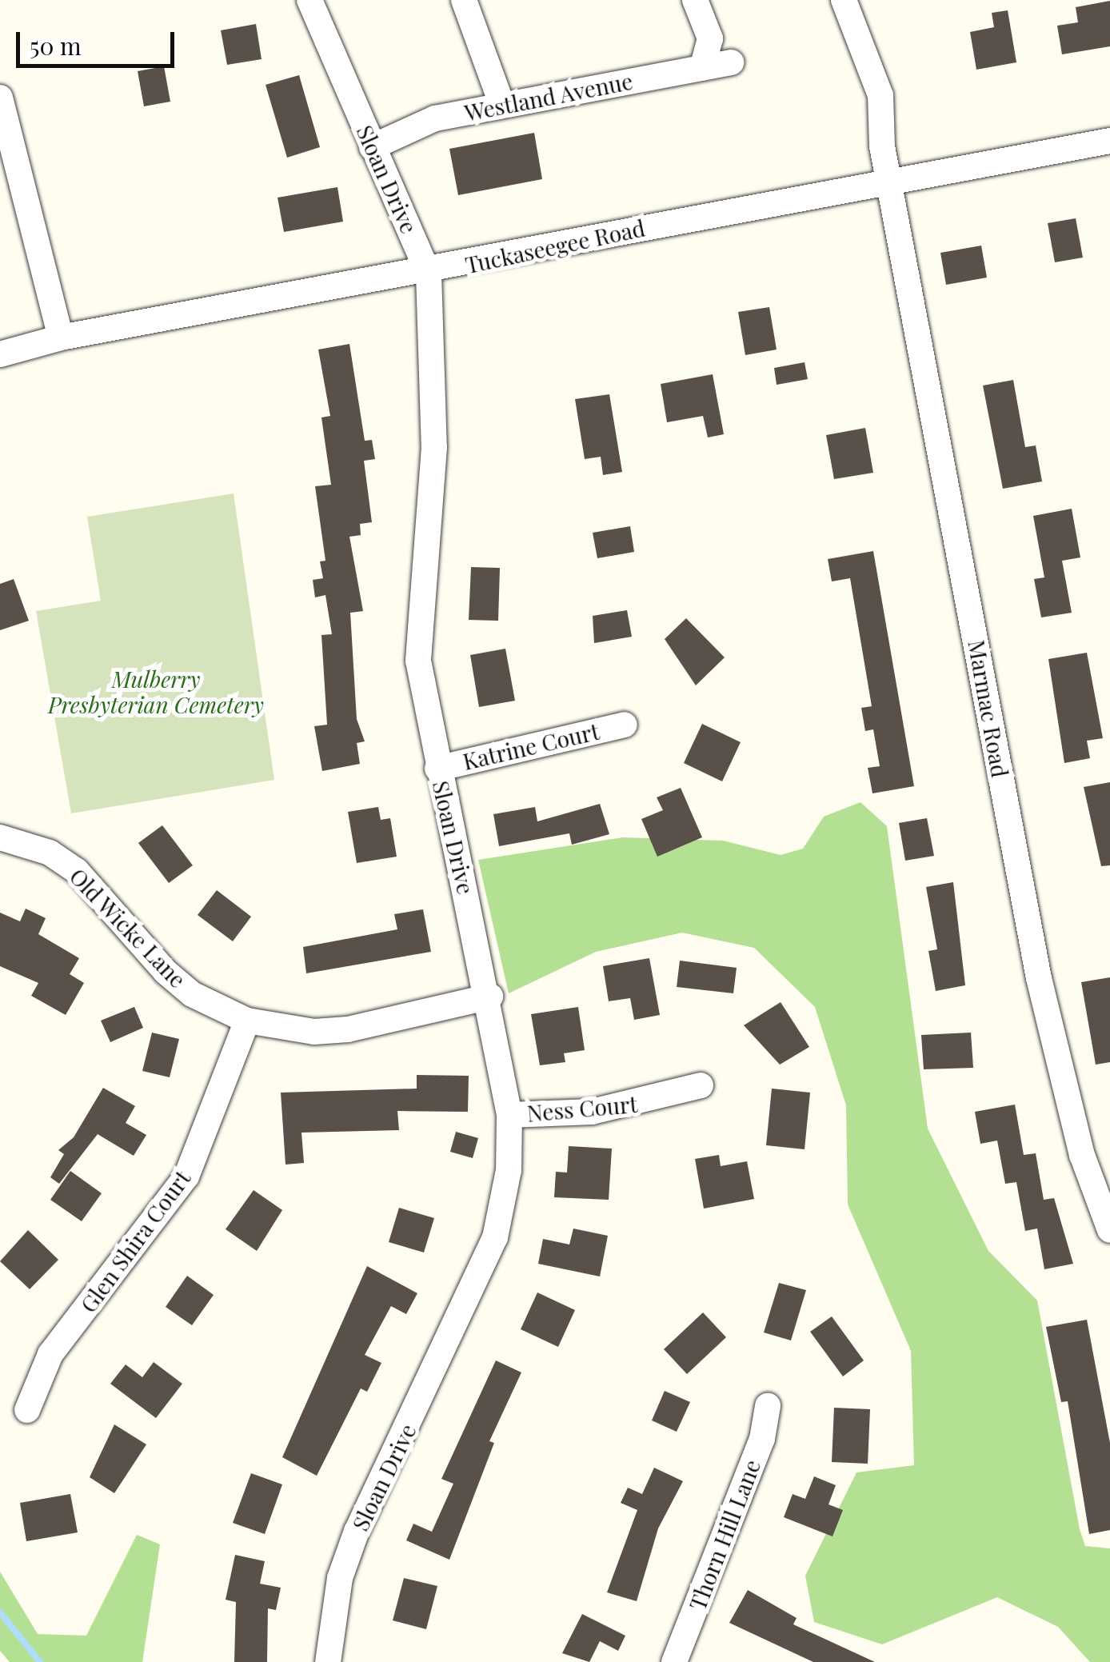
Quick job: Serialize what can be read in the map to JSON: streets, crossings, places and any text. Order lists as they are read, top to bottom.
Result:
{
  "streets": {
    "street": [
      "Westland Avenue",
      "Sloan Drive",
      "Tuckaseegee Road",
      "Marmac Road",
      "Katrine Court",
      "Old Wicke Lane",
      "Ness Court",
      "Glen Shira Court",
      "Thorn Hill Lane"
    ]
  },
  "crossings": [
    ["Westland Avenue", "Sloan Drive"],
    ["Sloan Drive", "Tuckaseegee Road"],
    ["Sloan Drive", "Katrine Court"],
    ["Sloan Drive", "Old Wicke Lane"],
    ["Sloan Drive", "Ness Court"],
    ["Tuckaseegee Road", "Marmac Road"],
    ["Old Wicke Lane", "Glen Shira Court"]
  ],
  "parks": ["Mulberry Presbyterian Cemetery"],
  "scale_bar": "50 m"
}
